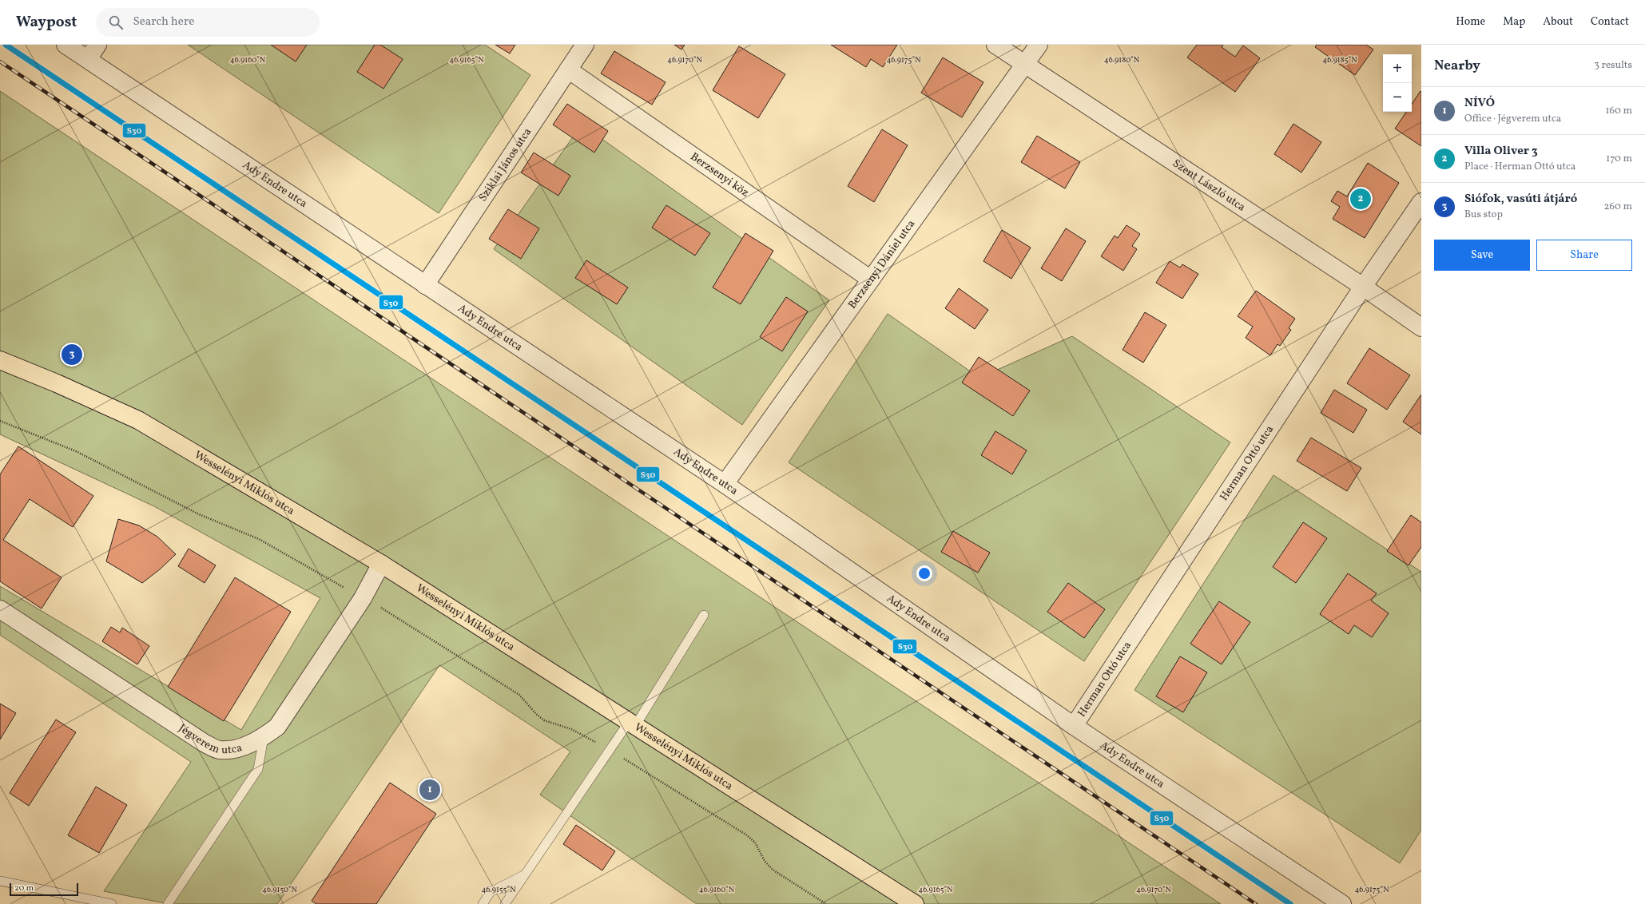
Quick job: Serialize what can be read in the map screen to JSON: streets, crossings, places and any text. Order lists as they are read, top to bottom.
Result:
{
  "streets": {
    "main road": ["Wesselényi Miklós utca"],
    "street": [
      "Sziklai János utca",
      "Berzsenyi köz",
      "Ady Endre utca",
      "Szent László utca",
      "Berzsenyi Dániel utca",
      "Herman Ottó utca",
      "Jégverem utca"
    ]
  },
  "crossings": [
    ["Sziklai János utca", "Berzsenyi köz"],
    ["Sziklai János utca", "Ady Endre utca"],
    ["Berzsenyi köz", "Berzsenyi Dániel utca"],
    ["Ady Endre utca", "Berzsenyi Dániel utca"],
    ["Ady Endre utca", "Herman Ottó utca"],
    ["Szent László utca", "Berzsenyi Dániel utca"],
    ["Szent László utca", "Herman Ottó utca"],
    ["Wesselényi Miklós utca", "Jégverem utca"]
  ],
  "lines": ["transit line S30"],
  "scale_bar": "20 m",
  "page": {
    "header": "Waypost",
    "search": "Search here",
    "nav": [
      "Home",
      "Map",
      "About",
      "Contact"
    ],
    "heading": ["Nearby", "3 results"],
    "map_buttons": ["+", "−"],
    "list": [
      {
        "mark": "1",
        "name": "NÍVÓ",
        "note": "Office · Jégverem utca",
        "value": "160 m"
      },
      {
        "mark": "2",
        "name": "Villa Oliver 3",
        "note": "Place · Herman Ottó utca",
        "value": "170 m"
      },
      {
        "mark": "3",
        "name": "Siófok, vasúti átjáró",
        "note": "Bus stop",
        "value": "260 m"
      }
    ],
    "pins": ["2", "3", "1"],
    "buttons": ["Save", "Share"],
    "scale": "20 m"
  },
  "coordinates": [
    "46.9160°N",
    "46.9165°N",
    "46.9170°N",
    "46.9175°N",
    "46.9180°N",
    "46.9185°N",
    "46.9150°N",
    "46.9155°N"
  ]
}
